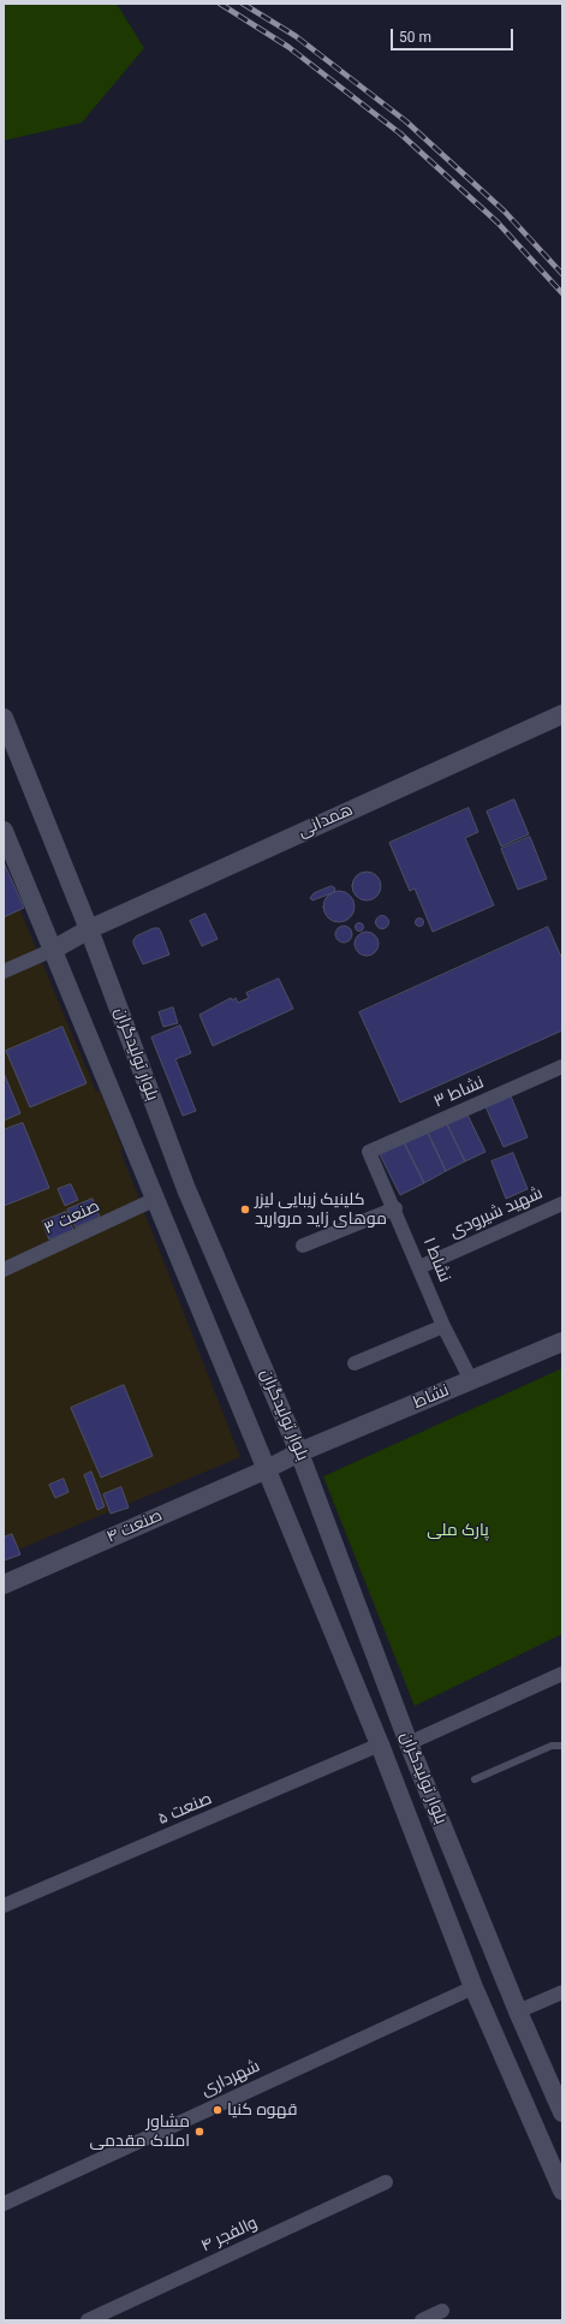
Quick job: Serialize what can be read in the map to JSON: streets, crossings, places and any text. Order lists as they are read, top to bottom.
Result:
{
  "streets": {
    "main road": [
      "همدانی",
      "بلوار تولیدگران",
      "نشاط",
      "صنعت ۴"
    ],
    "street": [
      "نشاط ۳",
      "شهید شیرودی",
      "صنعت ۳",
      "نشاط ۱",
      "صنعت ۵",
      "شهرداری",
      "والفجر ۴"
    ]
  },
  "crossings": [
    ["همدانی", "بلوار تولیدگران"],
    ["بلوار تولیدگران", "صنعت ۳"],
    ["بلوار تولیدگران", "نشاط"],
    ["بلوار تولیدگران", "صنعت ۴"],
    ["بلوار تولیدگران", "صنعت ۵"],
    ["بلوار تولیدگران", "شهرداری"],
    ["نشاط ۳", "نشاط ۱"],
    ["شهید شیرودی", "نشاط ۱"],
    ["نشاط ۱", "نشاط"],
    ["نشاط", "صنعت ۴"]
  ],
  "parks": ["پارک ملی"],
  "places": ["کلینیک زیبایی لیزر موهای زاید مروارید", "قهوه کنیا", "مشاور املاک مقدمی"],
  "scale_bar": "50 m"
}
